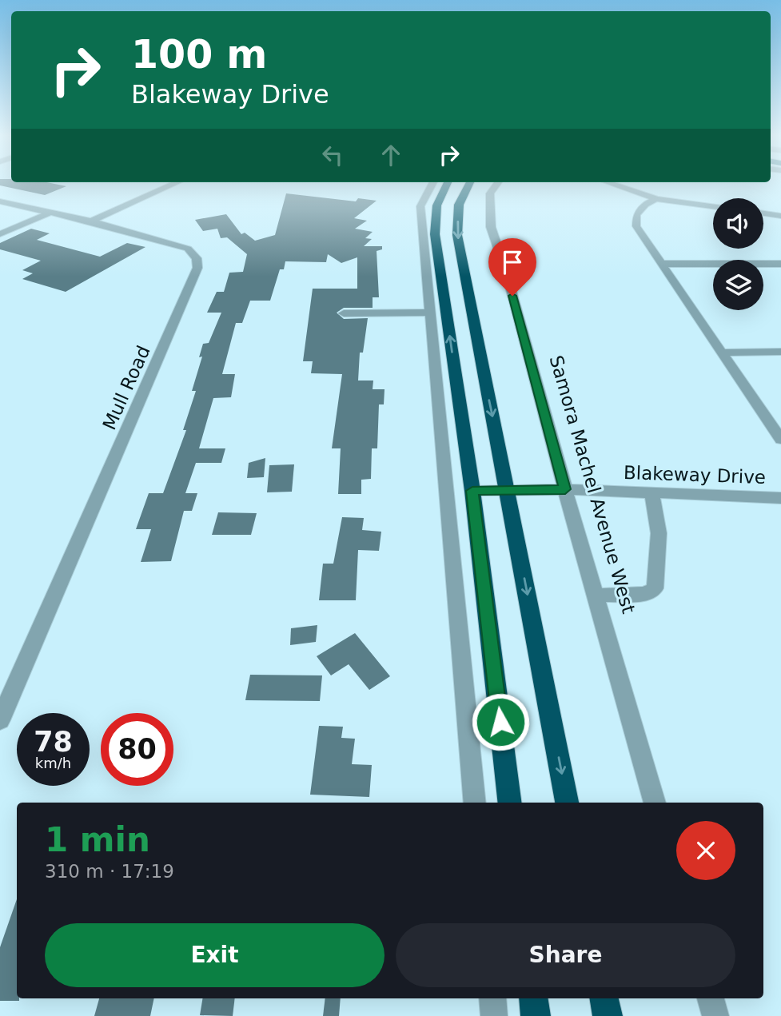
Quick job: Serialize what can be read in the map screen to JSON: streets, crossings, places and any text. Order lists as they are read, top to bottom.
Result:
{
  "streets": {
    "street": ["Mull Road", "Blakeway Drive", "Samora Machel Avenue West"]
  },
  "crossings": [
    ["Blakeway Drive", "Samora Machel Avenue West"]
  ],
  "page": {
    "turn": ["100 m", "Blakeway Drive"],
    "speed": "78 km/h",
    "limit": "80",
    "heading": ["1 min", "310 m · 17:19"],
    "buttons": ["Exit", "Share"]
  }
}
